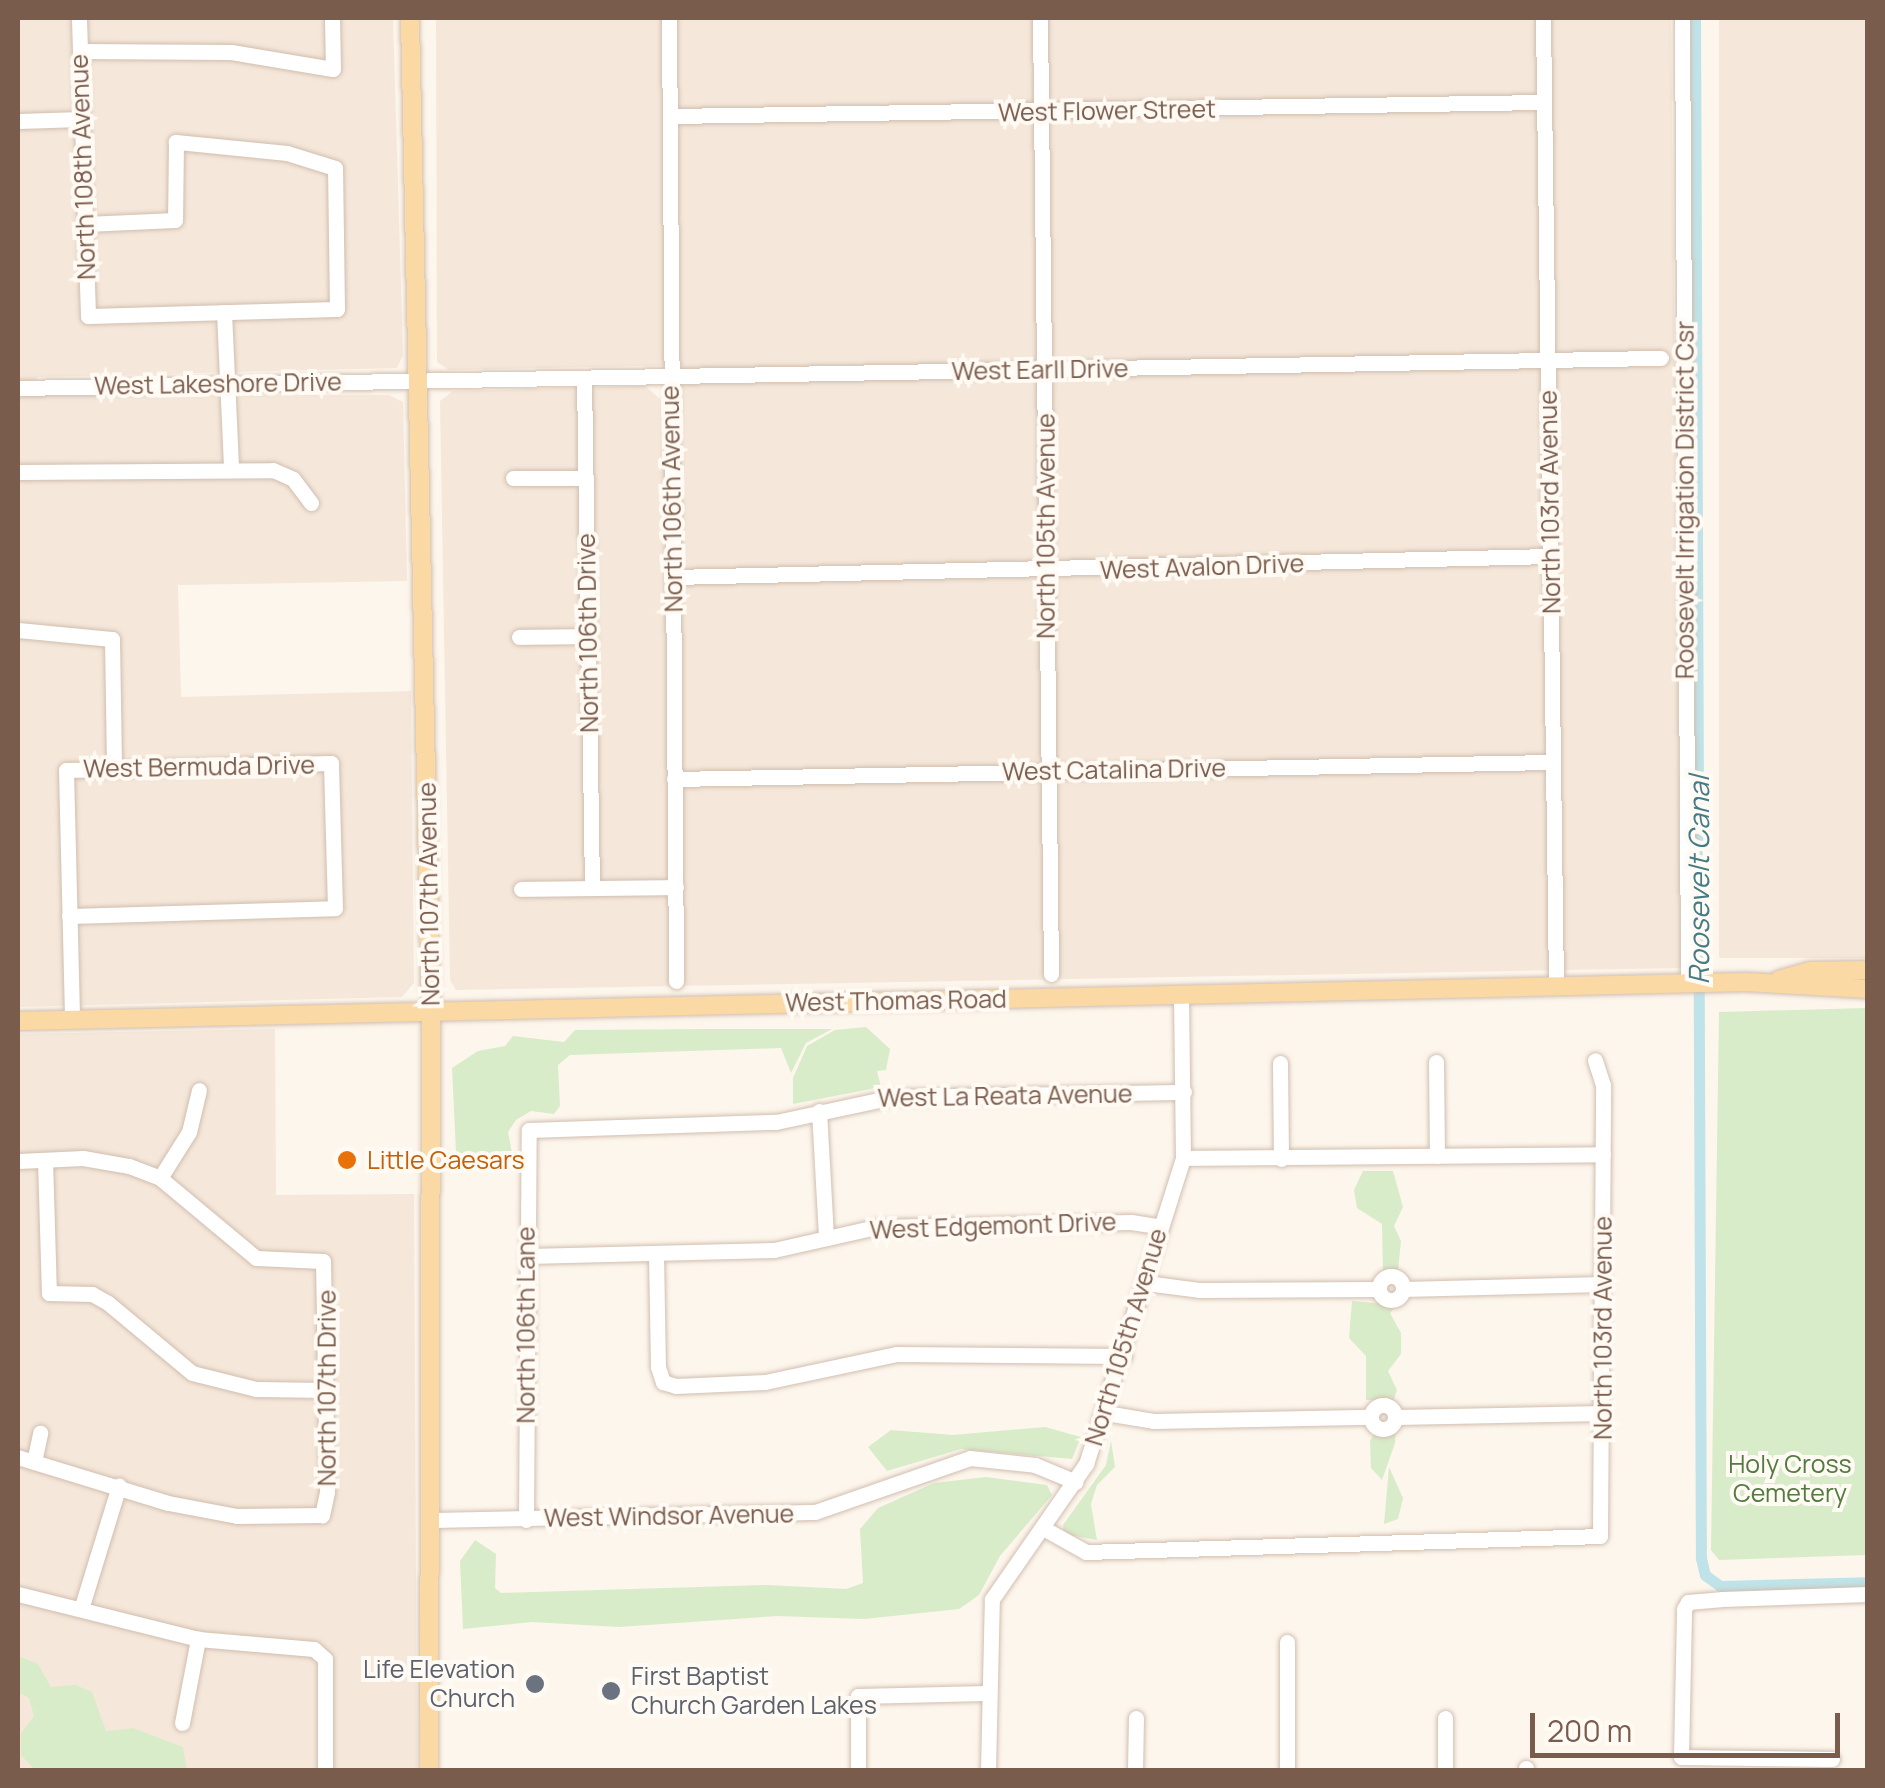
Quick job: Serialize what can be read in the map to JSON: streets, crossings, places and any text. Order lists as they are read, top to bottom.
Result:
{
  "streets": {
    "main road": ["North 107th Avenue", "West Thomas Road"],
    "street": [
      "West Flower Street",
      "North 108th Avenue",
      "West Earll Drive",
      "West Lakeshore Drive",
      "North 106th Avenue",
      "Roosevelt Irrigation District Csr",
      "North 103rd Avenue",
      "North 105th Avenue",
      "West Avalon Drive",
      "North 106th Drive",
      "West Bermuda Drive",
      "West Catalina Drive",
      "West La Reata Avenue",
      "West Edgemont Drive",
      "North 106th Lane",
      "North 107th Drive",
      "West Windsor Avenue"
    ]
  },
  "crossings": [
    ["West Flower Street", "North 106th Avenue"],
    ["West Flower Street", "North 103rd Avenue"],
    ["West Flower Street", "North 105th Avenue"],
    ["West Earll Drive", "West Lakeshore Drive"],
    ["West Earll Drive", "North 106th Avenue"],
    ["West Earll Drive", "North 103rd Avenue"],
    ["West Earll Drive", "North 105th Avenue"],
    ["West Earll Drive", "North 106th Drive"],
    ["West Earll Drive", "North 107th Avenue"],
    ["West Lakeshore Drive", "North 107th Avenue"],
    ["North 106th Avenue", "West Avalon Drive"],
    ["North 106th Avenue", "West Catalina Drive"],
    ["Roosevelt Irrigation District Csr", "West Thomas Road"],
    ["North 103rd Avenue", "North 105th Avenue"],
    ["North 103rd Avenue", "West Avalon Drive"],
    ["North 103rd Avenue", "West Catalina Drive"],
    ["North 103rd Avenue", "West Thomas Road"],
    ["North 105th Avenue", "West Avalon Drive"],
    ["North 105th Avenue", "West Catalina Drive"],
    ["North 105th Avenue", "West Thomas Road"],
    ["North 105th Avenue", "West La Reata Avenue"],
    ["North 105th Avenue", "West Edgemont Drive"],
    ["North 105th Avenue", "West Windsor Avenue"],
    ["North 107th Avenue", "West Thomas Road"],
    ["North 107th Avenue", "West Windsor Avenue"],
    ["West La Reata Avenue", "North 106th Lane"],
    ["West Edgemont Drive", "North 106th Lane"],
    ["North 106th Lane", "West Windsor Avenue"]
  ],
  "water": ["Roosevelt Canal"],
  "parks": ["Holy Cross Cemetery"],
  "places": ["Little Caesars", "Life Elevation Church", "First Baptist Church Garden Lakes"],
  "scale_bar": "200 m"
}
